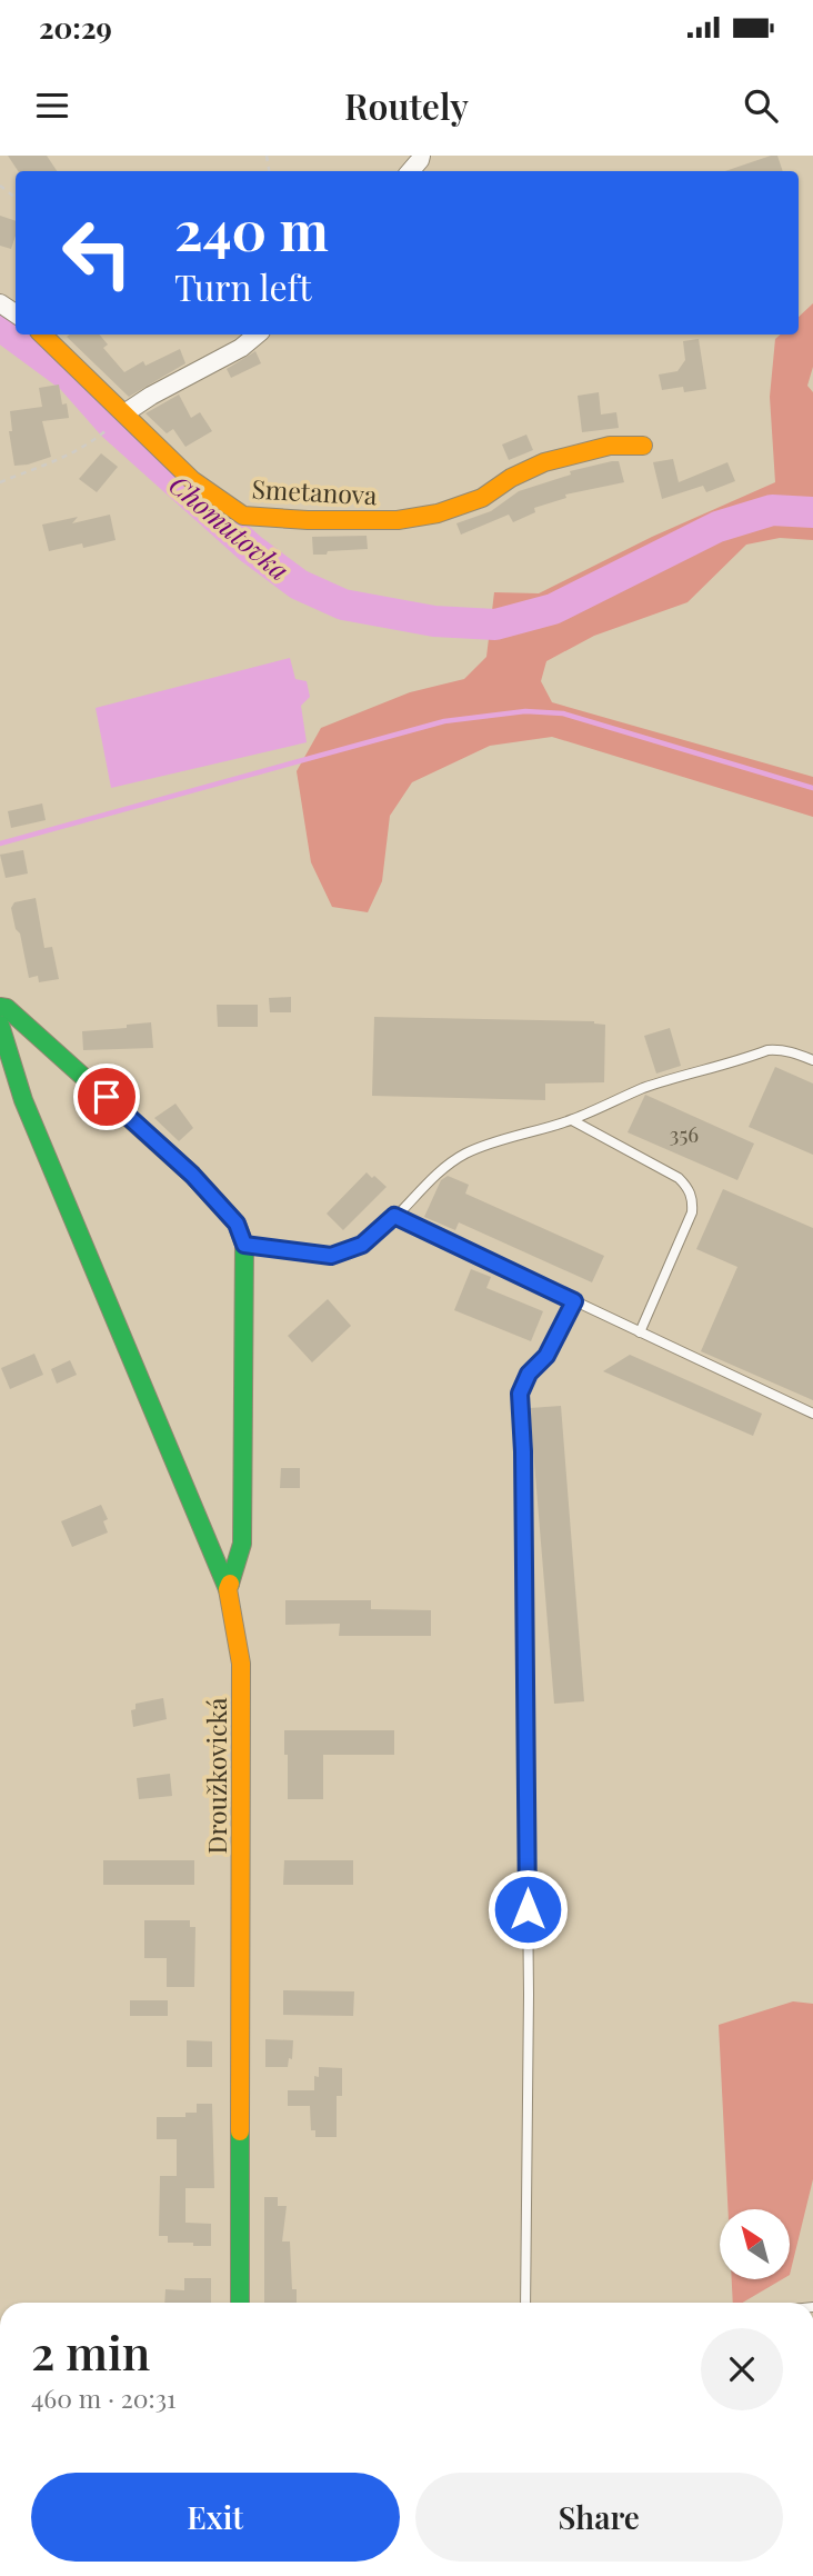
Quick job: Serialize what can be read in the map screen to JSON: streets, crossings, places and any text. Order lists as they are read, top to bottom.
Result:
{
  "streets": {
    "street": ["Smetanova", "Droužkovická"]
  },
  "water": ["Chomutovka"],
  "house_numbers": ["356"],
  "north": "top left",
  "page": {
    "status": "20:29",
    "header": "Routely",
    "turn": ["240 m", "Turn left"],
    "heading": ["2 min", "460 m · 20:31"],
    "buttons": ["Exit", "Share"]
  }
}
